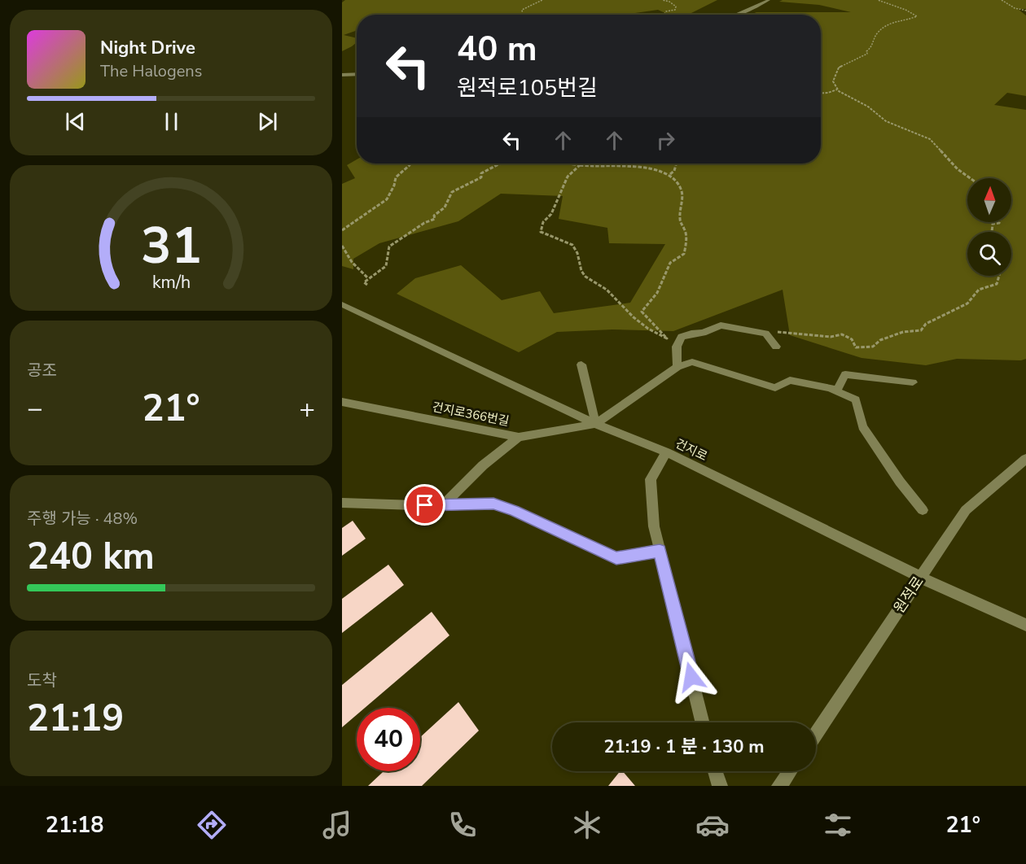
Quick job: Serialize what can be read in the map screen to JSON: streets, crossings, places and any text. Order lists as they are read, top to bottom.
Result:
{
  "streets": {
    "street": ["건지로366번길", "건지로", "원적로"]
  },
  "crossings": [
    ["건지로366번길", "건지로"],
    ["건지로", "원적로"]
  ],
  "north": "top",
  "page": {
    "turn": ["40 m", "원적로105번길"],
    "song": ["Night Drive", "The Halogens"],
    "tile": [
      "공조",
      ["주행 가능 · 48%", "240 km"],
      ["도착", "21:19"]
    ],
    "heat": ["−", "21°", "+"],
    "limit": "40",
    "trip": "21:19 · 1 분 · 130 m",
    "tabs": ["21:18", "21°"],
    "gauge": ["31", "km/h"]
  }
}
